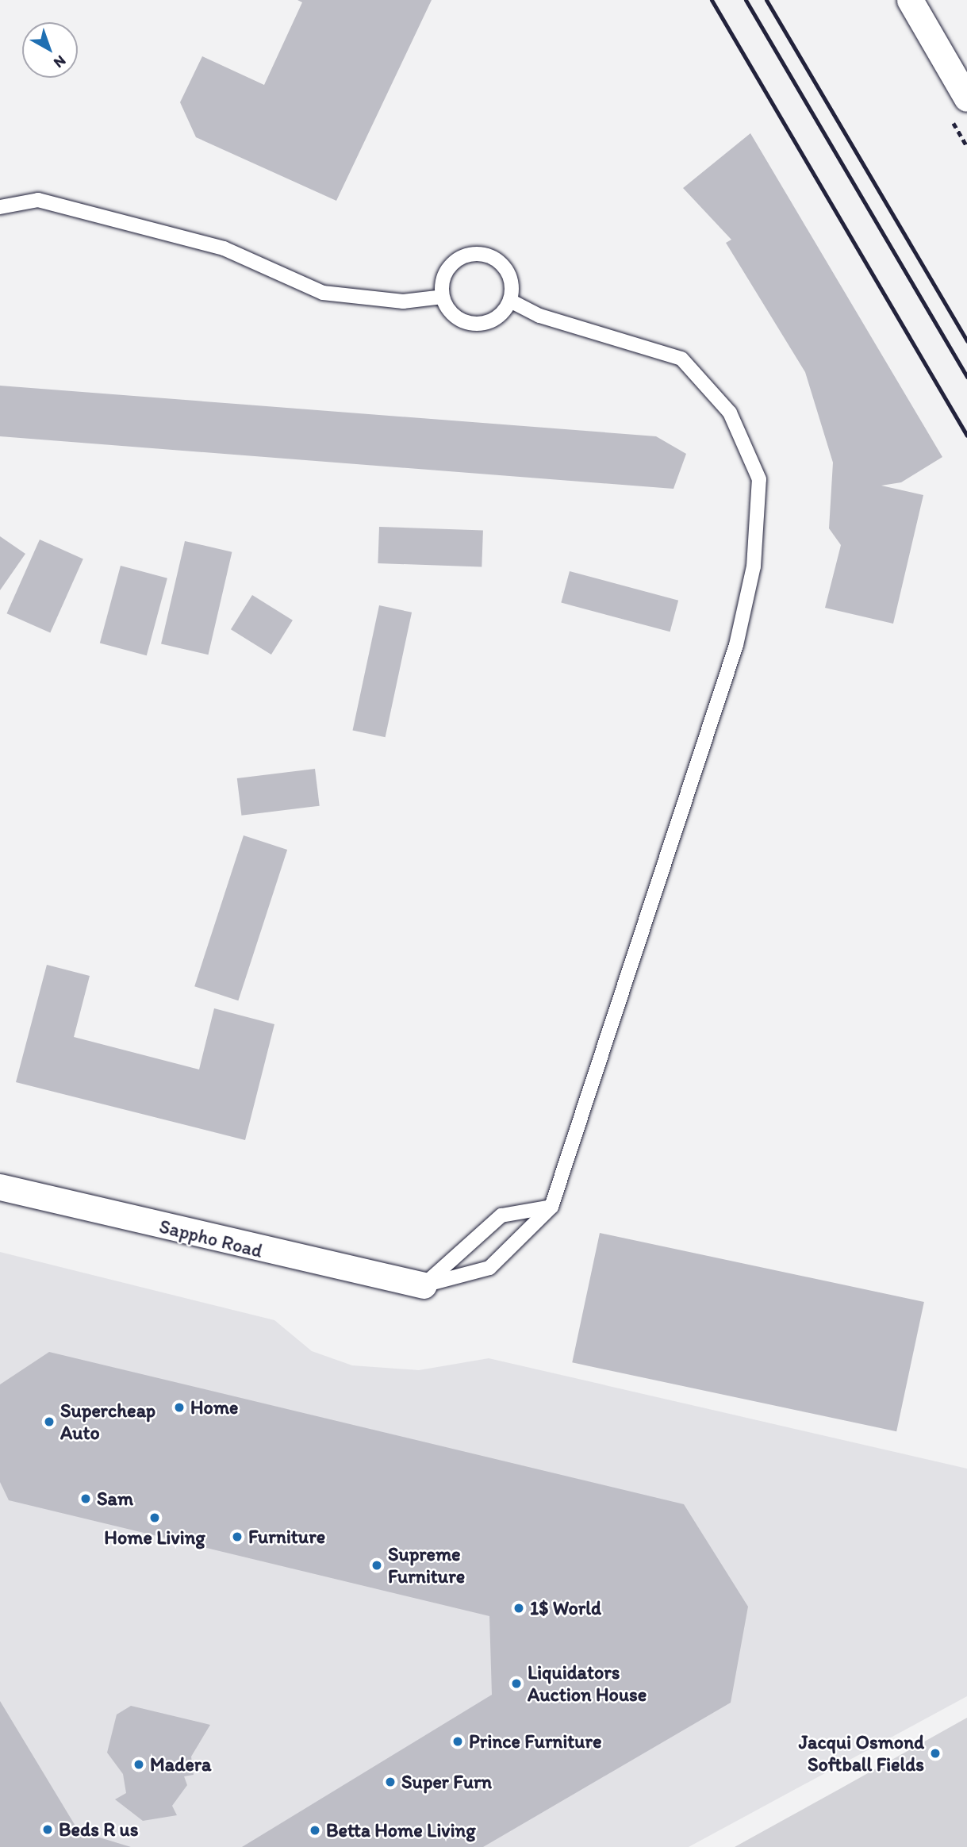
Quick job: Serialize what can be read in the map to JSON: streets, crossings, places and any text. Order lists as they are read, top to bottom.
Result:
{
  "streets": {
    "street": ["Sappho Road"]
  },
  "places": [
    "Home",
    "Supercheap Auto",
    "Sam",
    "Home Living",
    "Furniture",
    "Supreme Furniture",
    "1$ World",
    "Liquidators Auction House",
    "Prince Furniture",
    "Jacqui Osmond Softball Fields",
    "Madera",
    "Super Furn",
    "Beds R us",
    "Betta Home Living"
  ],
  "north": "bottom right"
}
